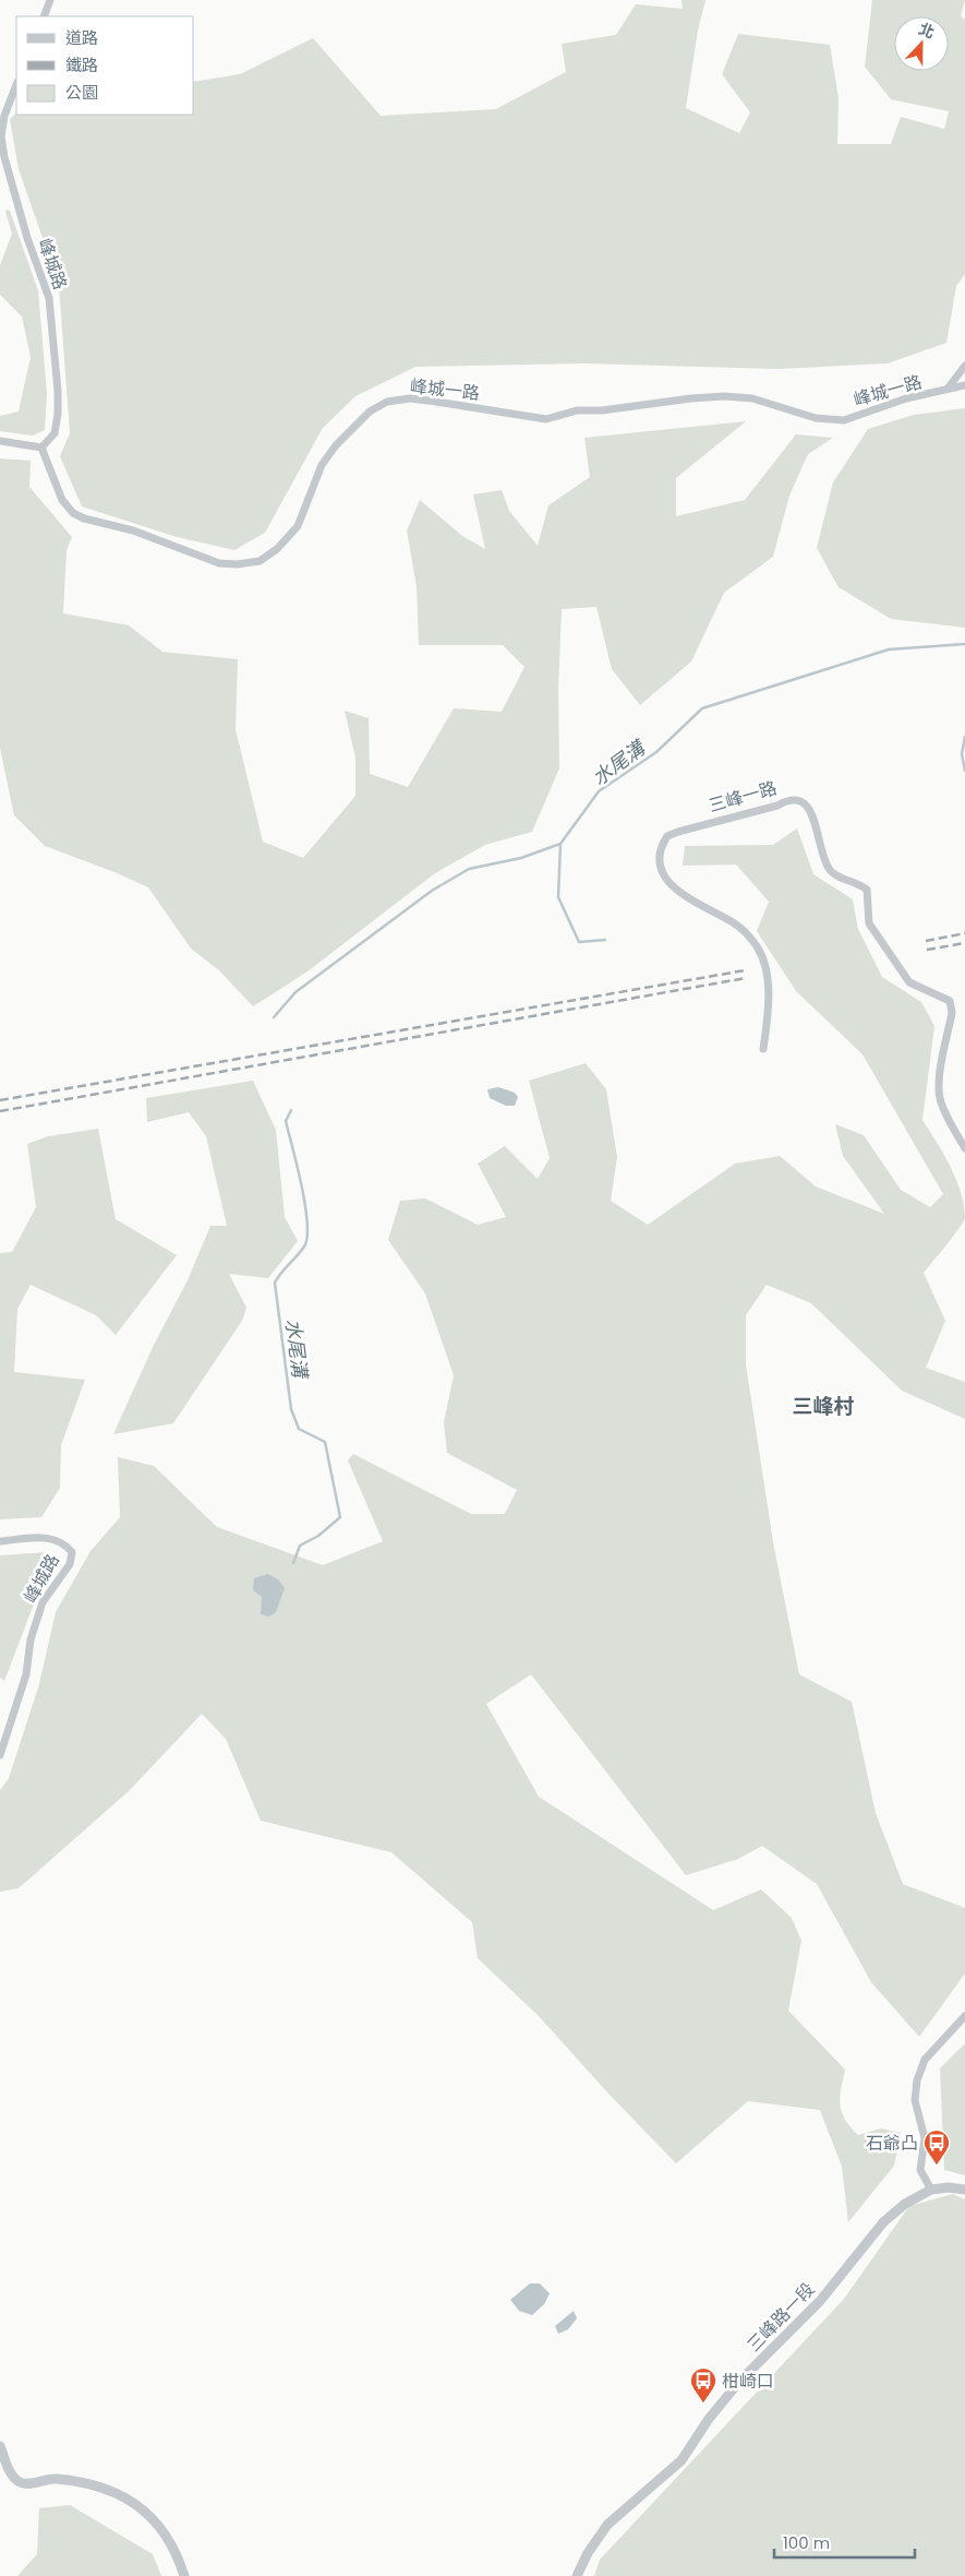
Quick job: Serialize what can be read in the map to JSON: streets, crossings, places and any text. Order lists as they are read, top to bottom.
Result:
{
  "streets": {
    "street": [
      "峰城路",
      "峰城一路",
      "三峰一路",
      "三峰路一段"
    ]
  },
  "crossings": [
    ["峰城路", "峰城一路"]
  ],
  "districts": ["三峰村"],
  "water": ["水尾溝"],
  "places": {
    "bus stop": ["石爺凸", "柑崎口"]
  },
  "legend": ["道路", "鐵路", "公園"],
  "scale_bar": "100 m",
  "north": "top"
}
